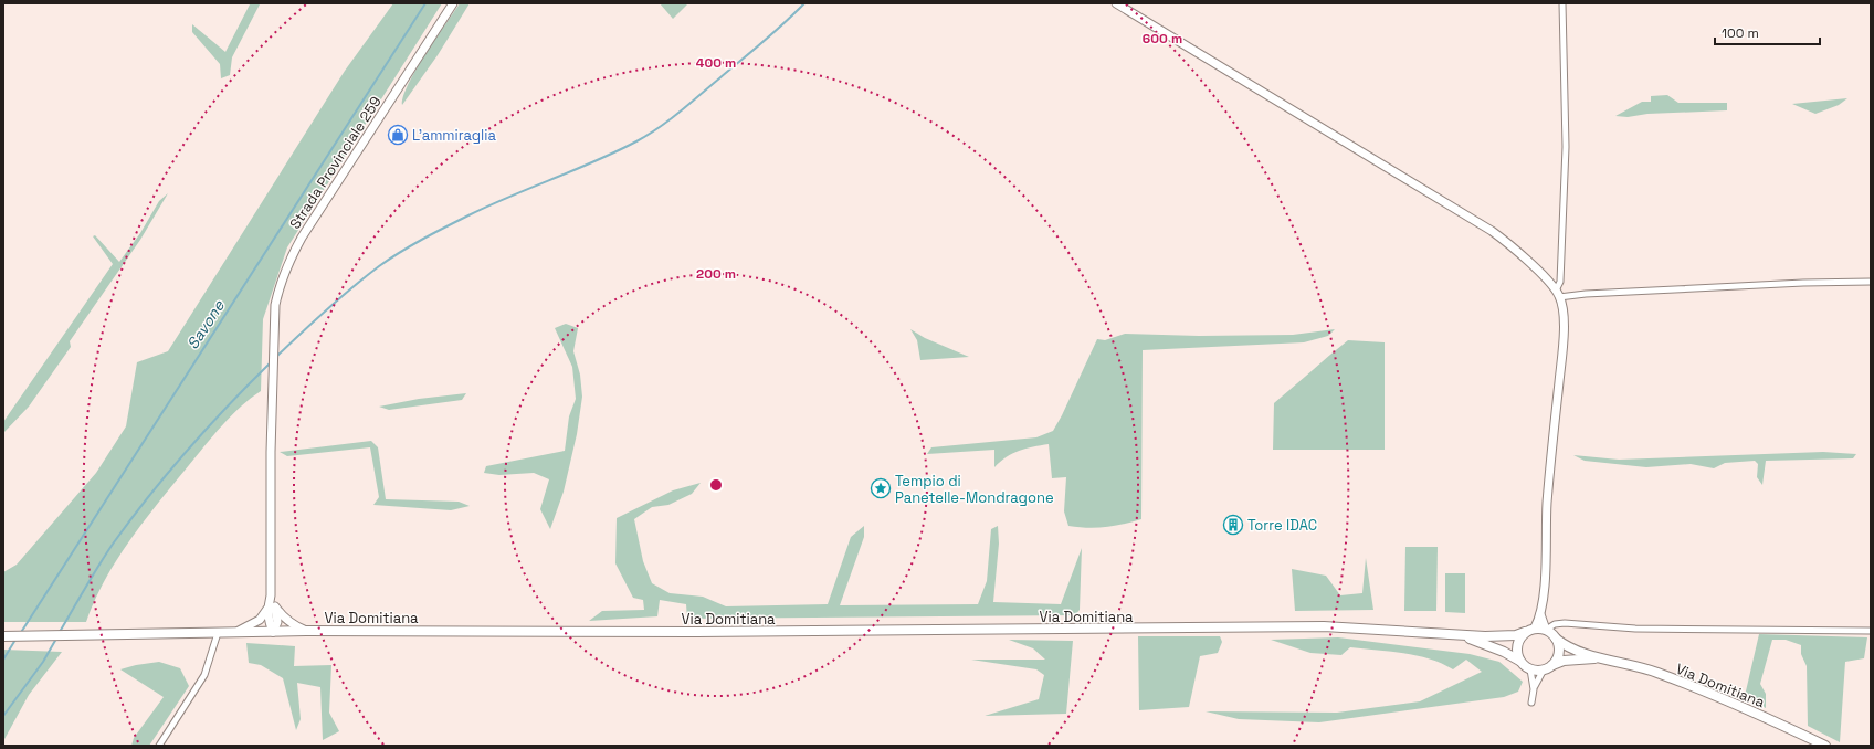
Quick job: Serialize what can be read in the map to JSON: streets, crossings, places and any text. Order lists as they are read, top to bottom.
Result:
{
  "streets": {
    "main road": ["Via Domitiana"],
    "street": ["Strada Provinciale 259"]
  },
  "water": ["Savone"],
  "places": {
    "shop": ["L'ammiraglia"],
    "place": ["Tempio di Panetelle-Mondragone"],
    "building": ["Torre IDAC"]
  },
  "scale_bar": "100 m",
  "rings": ["600 m", "400 m", "200 m"]
}
